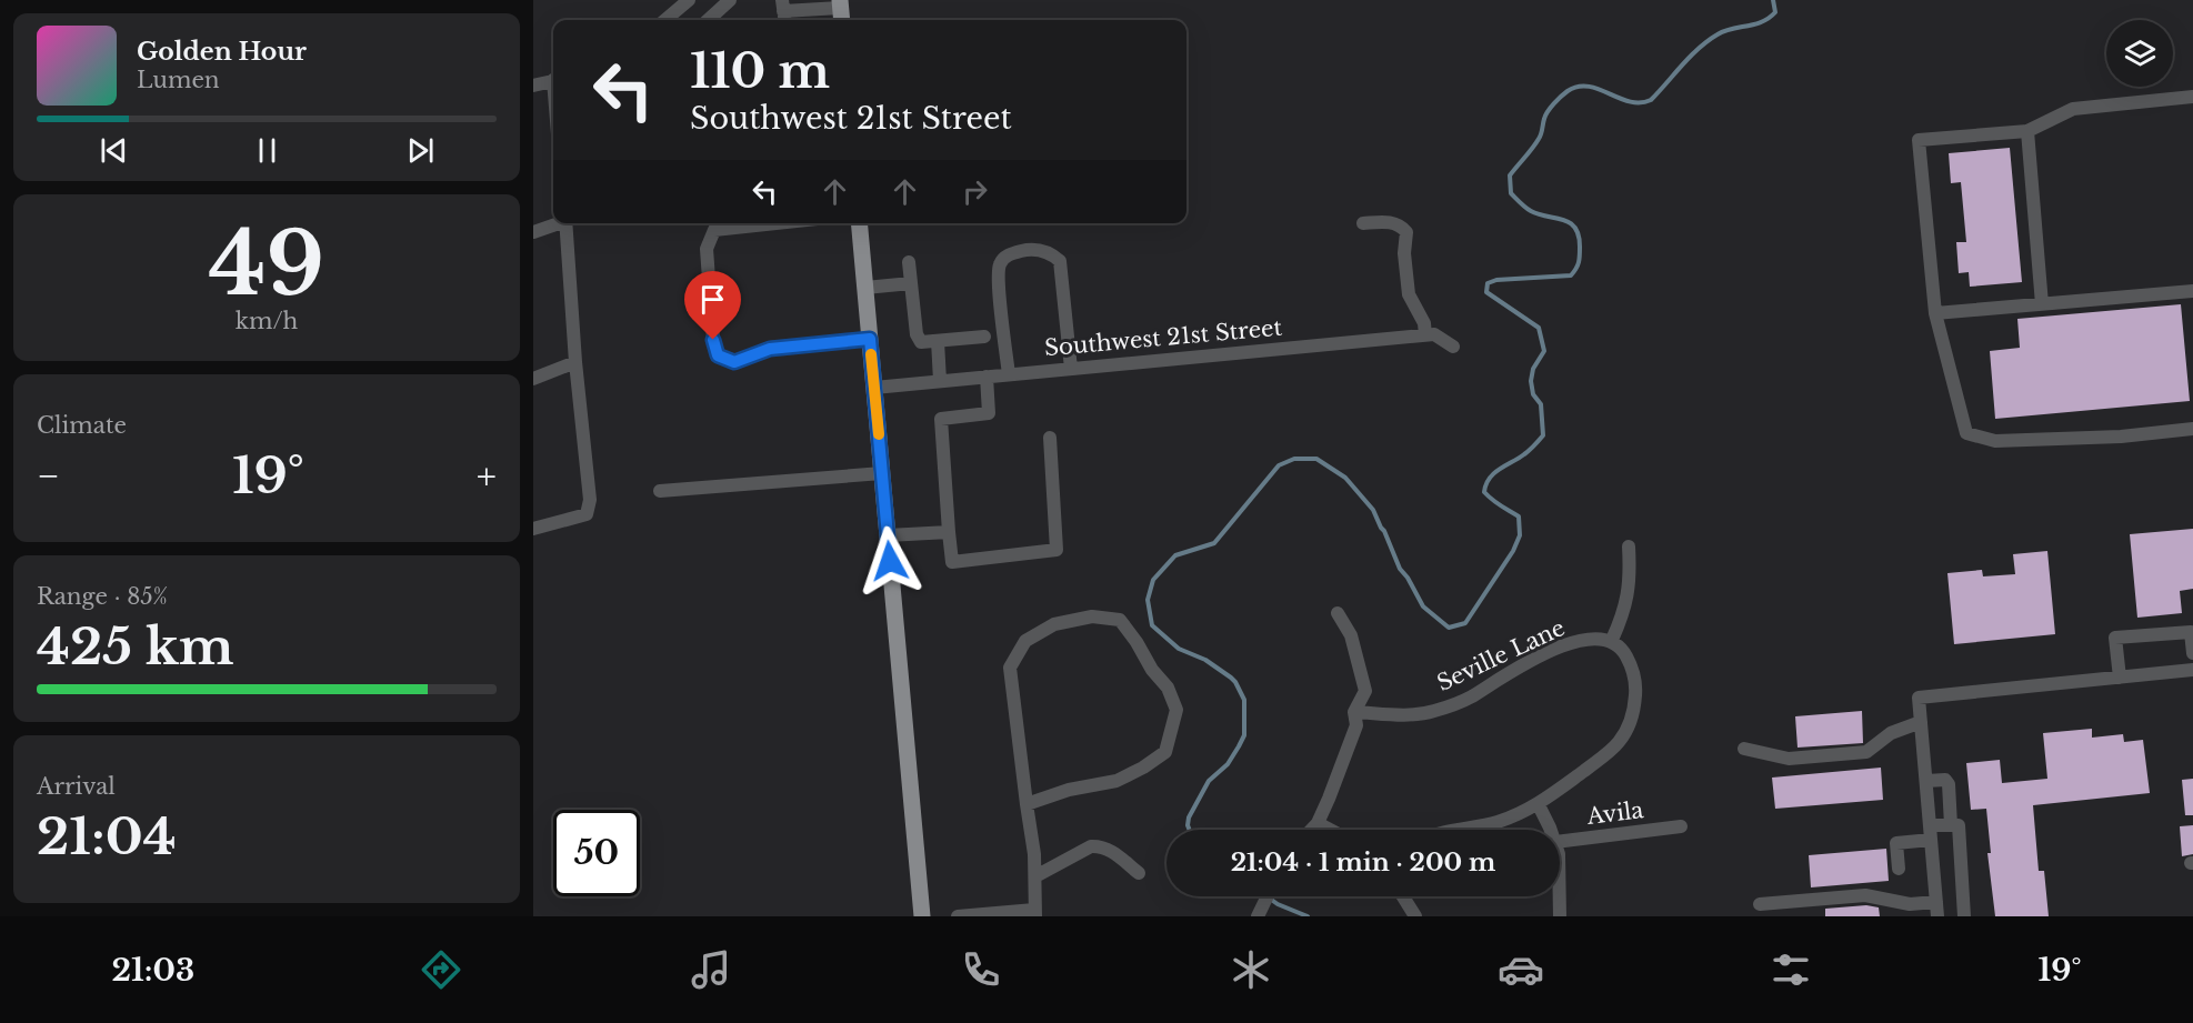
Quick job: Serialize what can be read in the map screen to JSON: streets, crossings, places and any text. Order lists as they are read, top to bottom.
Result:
{
  "streets": {
    "street": ["Southwest 21st Street", "Seville Lane", "Avila"]
  },
  "page": {
    "turn": ["110 m", "Southwest 21st Street"],
    "song": ["Golden Hour", "Lumen"],
    "tile": [
      ["49", "km/h"],
      "Climate",
      ["Range · 85%", "425 km"],
      ["Arrival", "21:04"]
    ],
    "heat": ["−", "19°", "+"],
    "limit": "50",
    "trip": "21:04 · 1 min · 200 m",
    "tabs": ["21:03", "19°"]
  }
}
